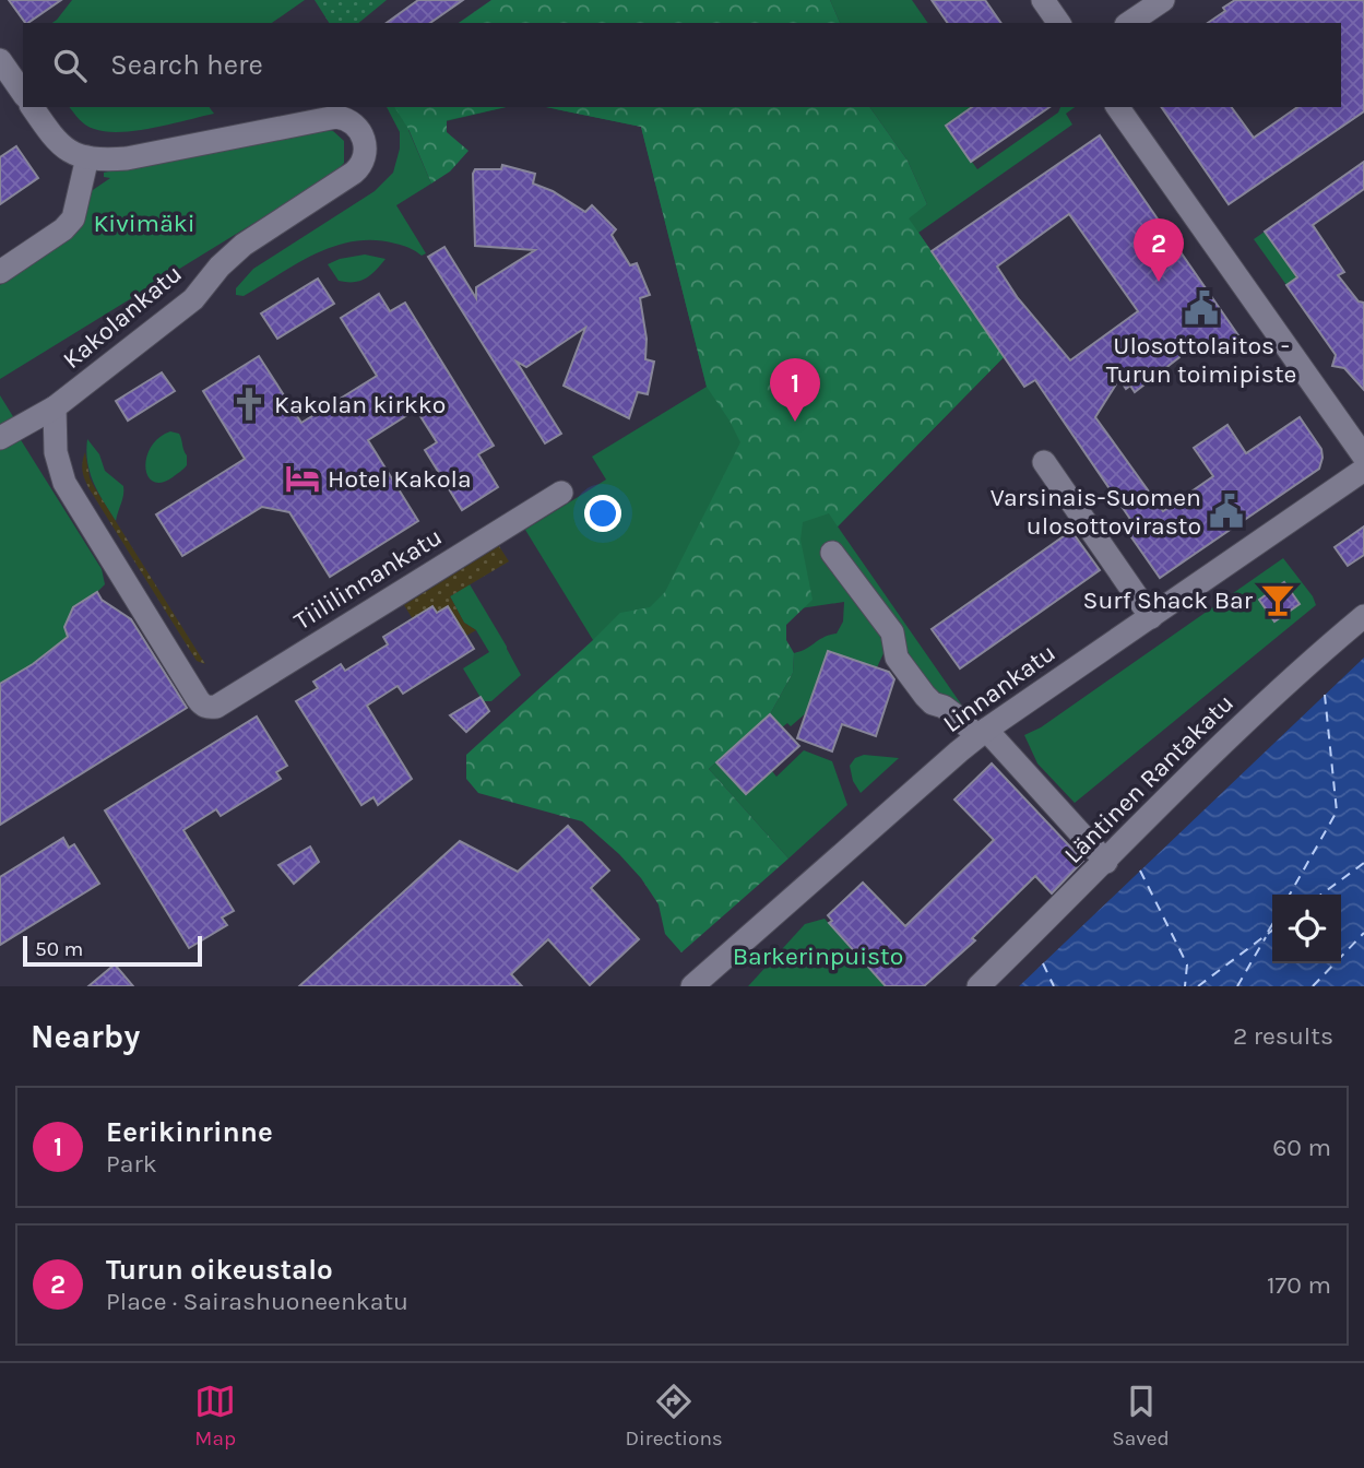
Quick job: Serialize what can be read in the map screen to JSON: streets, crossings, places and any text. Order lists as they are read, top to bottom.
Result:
{
  "streets": {
    "street": [
      "Kakolankatu",
      "Tiililinnankatu",
      "Linnankatu",
      "Läntinen Rantakatu"
    ]
  },
  "crossings": [
    ["Kakolankatu", "Tiililinnankatu"]
  ],
  "parks": ["Kivimäki", "Barkerinpuisto"],
  "places": {
    "public building": ["Ulosottolaitos - Turun toimipiste", "Varsinais-Suomen ulosottovirasto"],
    "church": ["Kakolan kirkko"],
    "hotel": ["Hotel Kakola"],
    "bar": ["Surf Shack Bar"]
  },
  "scale_bar": "50 m",
  "page": {
    "search": "Search here",
    "pins": ["2", "1"],
    "scale": "50 m",
    "heading": ["Nearby", "2 results"],
    "list": [
      {
        "mark": "1",
        "name": "Eerikinrinne",
        "note": "Park",
        "value": "60 m"
      },
      {
        "mark": "2",
        "name": "Turun oikeustalo",
        "note": "Place · Sairashuoneenkatu",
        "value": "170 m"
      }
    ],
    "nav": ["Map", "Directions", "Saved"]
  }
}
